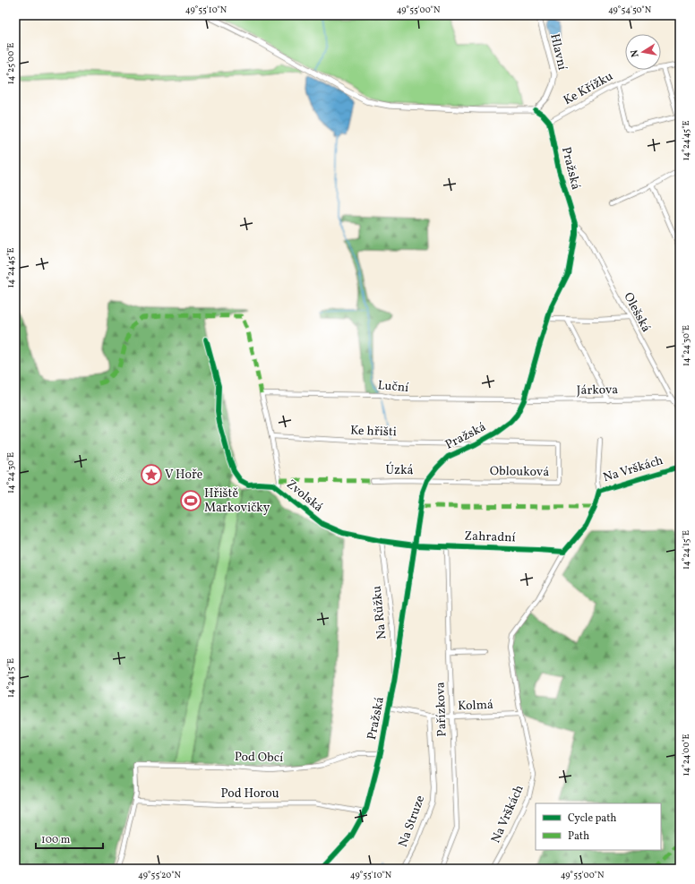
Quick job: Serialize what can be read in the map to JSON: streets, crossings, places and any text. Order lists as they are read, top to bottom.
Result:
{
  "streets": {
    "street": [
      "Hlavní",
      "Ke Křížku",
      "Pražská",
      "Olešská",
      "Luční",
      "Járkova",
      "Ke hřišti",
      "Na Vrškách",
      "Úzká",
      "Oblouková",
      "Zvolská",
      "Zahradní",
      "Na Růžku",
      "Kolmá",
      "Pařízkova",
      "Pod Obcí",
      "Pod Horou",
      "Na Struze"
    ]
  },
  "crossings": [
    ["Ke Křížku", "Pražská"],
    ["Pražská", "Olešská"],
    ["Pražská", "Luční"],
    ["Pražská", "Járkova"],
    ["Pražská", "Ke hřišti"],
    ["Pražská", "Úzká"],
    ["Pražská", "Oblouková"],
    ["Pražská", "Zvolská"],
    ["Pražská", "Zahradní"],
    ["Pražská", "Na Růžku"],
    ["Pražská", "Kolmá"],
    ["Pražská", "Pod Obcí"],
    ["Pražská", "Pod Horou"],
    ["Olešská", "Járkova"],
    ["Luční", "Járkova"],
    ["Luční", "Ke hřišti"],
    ["Na Vrškách", "Zahradní"],
    ["Na Vrškách", "Kolmá"],
    ["Úzká", "Oblouková"],
    ["Zvolská", "Zahradní"],
    ["Zvolská", "Na Růžku"],
    ["Zahradní", "Pařízkova"],
    ["Kolmá", "Pařízkova"],
    ["Kolmá", "Na Struze"],
    ["Pod Obcí", "Pod Horou"]
  ],
  "places": {
    "place": ["V Hoře"],
    "sports": ["Hřiště Markovičky"]
  },
  "legend": ["Cycle path", "Path"],
  "scale_bar": "100 m",
  "north": "left",
  "coordinates": [
    "49°55'10\"N",
    "49°55'00\"N",
    "49°54'50\"N",
    "14°25'00\"E",
    "14°24'45\"E",
    "14°24'30\"E",
    "14°24'15\"E",
    "14°24'00\"E",
    "49°55'20\"N"
  ]
}
